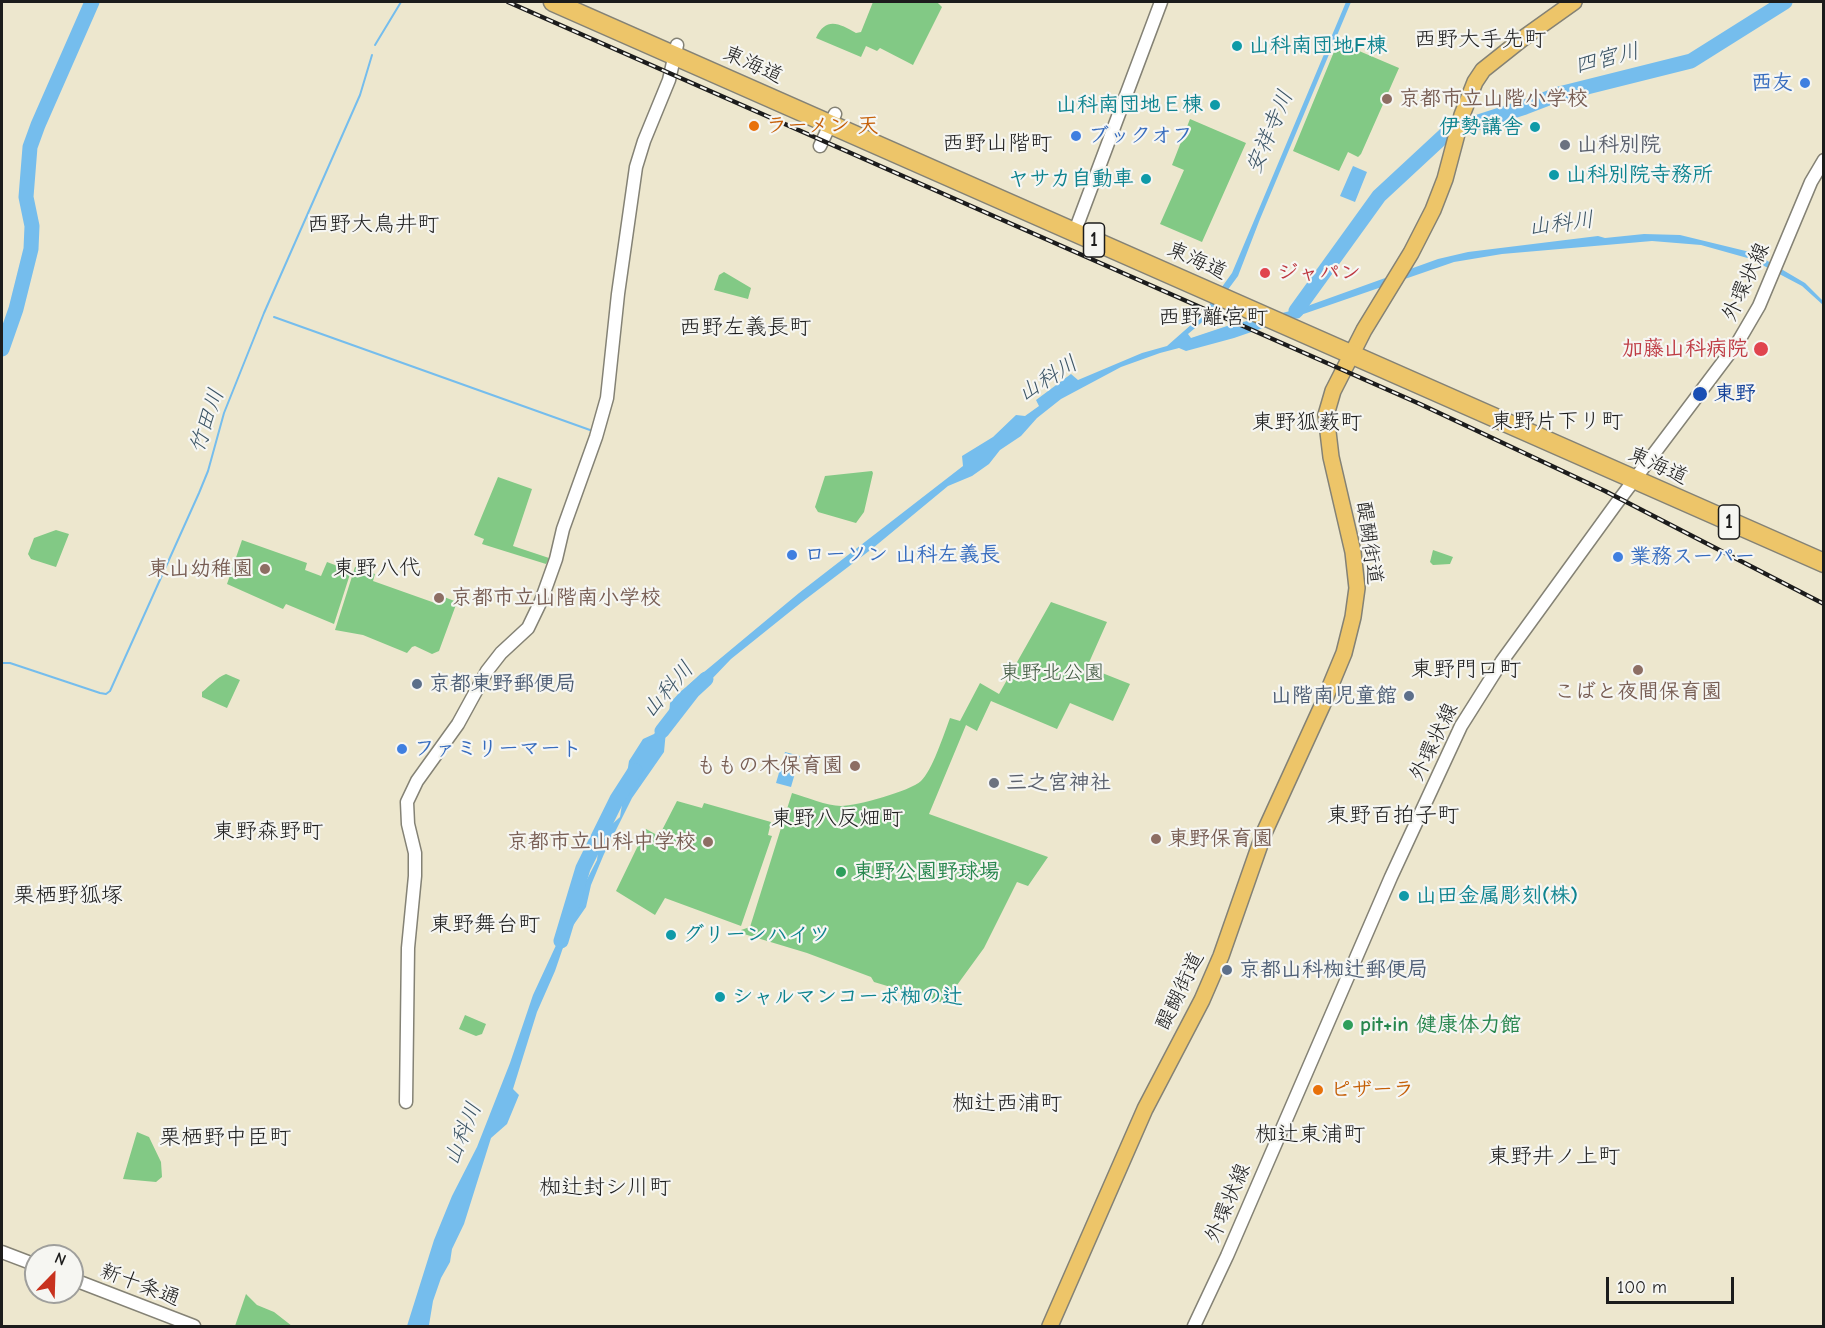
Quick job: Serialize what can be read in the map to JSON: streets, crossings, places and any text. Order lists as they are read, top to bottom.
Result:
{
  "streets": {
    "highway": ["東海道", "1"],
    "main road": ["醍醐街道"],
    "street": ["外環状線", "新十条通"]
  },
  "crossings": [
    ["東海道", "外環状線"],
    ["東海道", "醍醐街道"]
  ],
  "districts": [
    "西野大手先町",
    "西野山階町",
    "西野大鳥井町",
    "西野離宮町",
    "西野左義長町",
    "東野片下リ町",
    "東野狐薮町",
    "東野八代",
    "東野門口町",
    "東野百拍子町",
    "東野八反畑町",
    "東野森野町",
    "栗栖野狐塚",
    "東野舞台町",
    "椥辻西浦町",
    "椥辻東浦町",
    "栗栖野中臣町",
    "東野井ノ上町",
    "椥辻封シ川町"
  ],
  "water": [
    "四宮川",
    "安祥寺川",
    "山科川",
    "竹田川"
  ],
  "parks": ["東野北公園"],
  "places": [
    "山科南団地F棟",
    "西友",
    "京都市立山階小学校",
    "山科南団地Ｅ棟",
    "ラーメン 天",
    "伊勢講舎",
    "ブックオフ",
    "山科別院",
    "山科別院寺務所",
    "ヤサカ自動車",
    "ジャパン",
    "加藤山科病院",
    "東野",
    "ローソン 山科左義長",
    "業務スーパー",
    "東山幼稚園",
    "京都市立山階南小学校",
    "こばと夜間保育園",
    "京都東野郵便局",
    "山階南児童館",
    "ファミリーマート",
    "ももの木保育園",
    "三之宮神社",
    "東野保育園",
    "京都市立山科中学校",
    "東野公園野球場",
    "山田金属彫刻(株)",
    "グリーンハイツ",
    "京都山科椥辻郵便局",
    "シャルマンコーポ椥の辻",
    "pit+in 健康体力館",
    "ピザーラ"
  ],
  "scale_bar": "100 m",
  "north": "top right"
}
